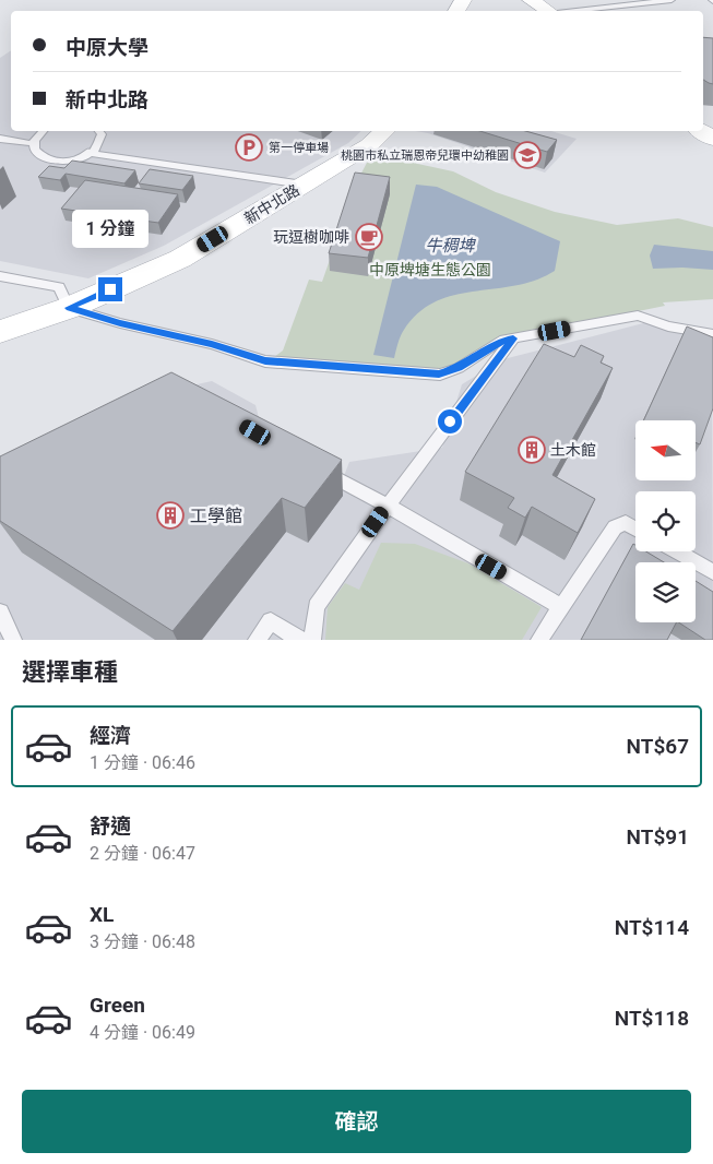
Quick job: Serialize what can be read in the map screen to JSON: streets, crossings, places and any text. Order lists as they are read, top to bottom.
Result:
{
  "streets": {
    "street": ["新中北路"]
  },
  "water": ["牛稠埤"],
  "parks": ["中原埤塘生態公園"],
  "places": {
    "parking": ["第一停車場"],
    "school or university": ["桃園市私立瑞恩帝兒環中幼稚園"],
    "cafe": ["玩逗樹咖啡"],
    "building": ["土木館", "工學館"]
  },
  "north": "left",
  "page": {
    "banner": ["中原大學", "新中北路"],
    "bubble": "1 分鐘",
    "heading": "選擇車種",
    "list": [
      {
        "name": "經濟",
        "note": "1 分鐘 · 06:46",
        "value": "NT$67"
      },
      {
        "name": "舒適",
        "note": "2 分鐘 · 06:47",
        "value": "NT$91"
      },
      {
        "name": "XL",
        "note": "3 分鐘 · 06:48",
        "value": "NT$114"
      },
      {
        "name": "Green",
        "note": "4 分鐘 · 06:49",
        "value": "NT$118"
      }
    ],
    "buttons": "確認"
  }
}
